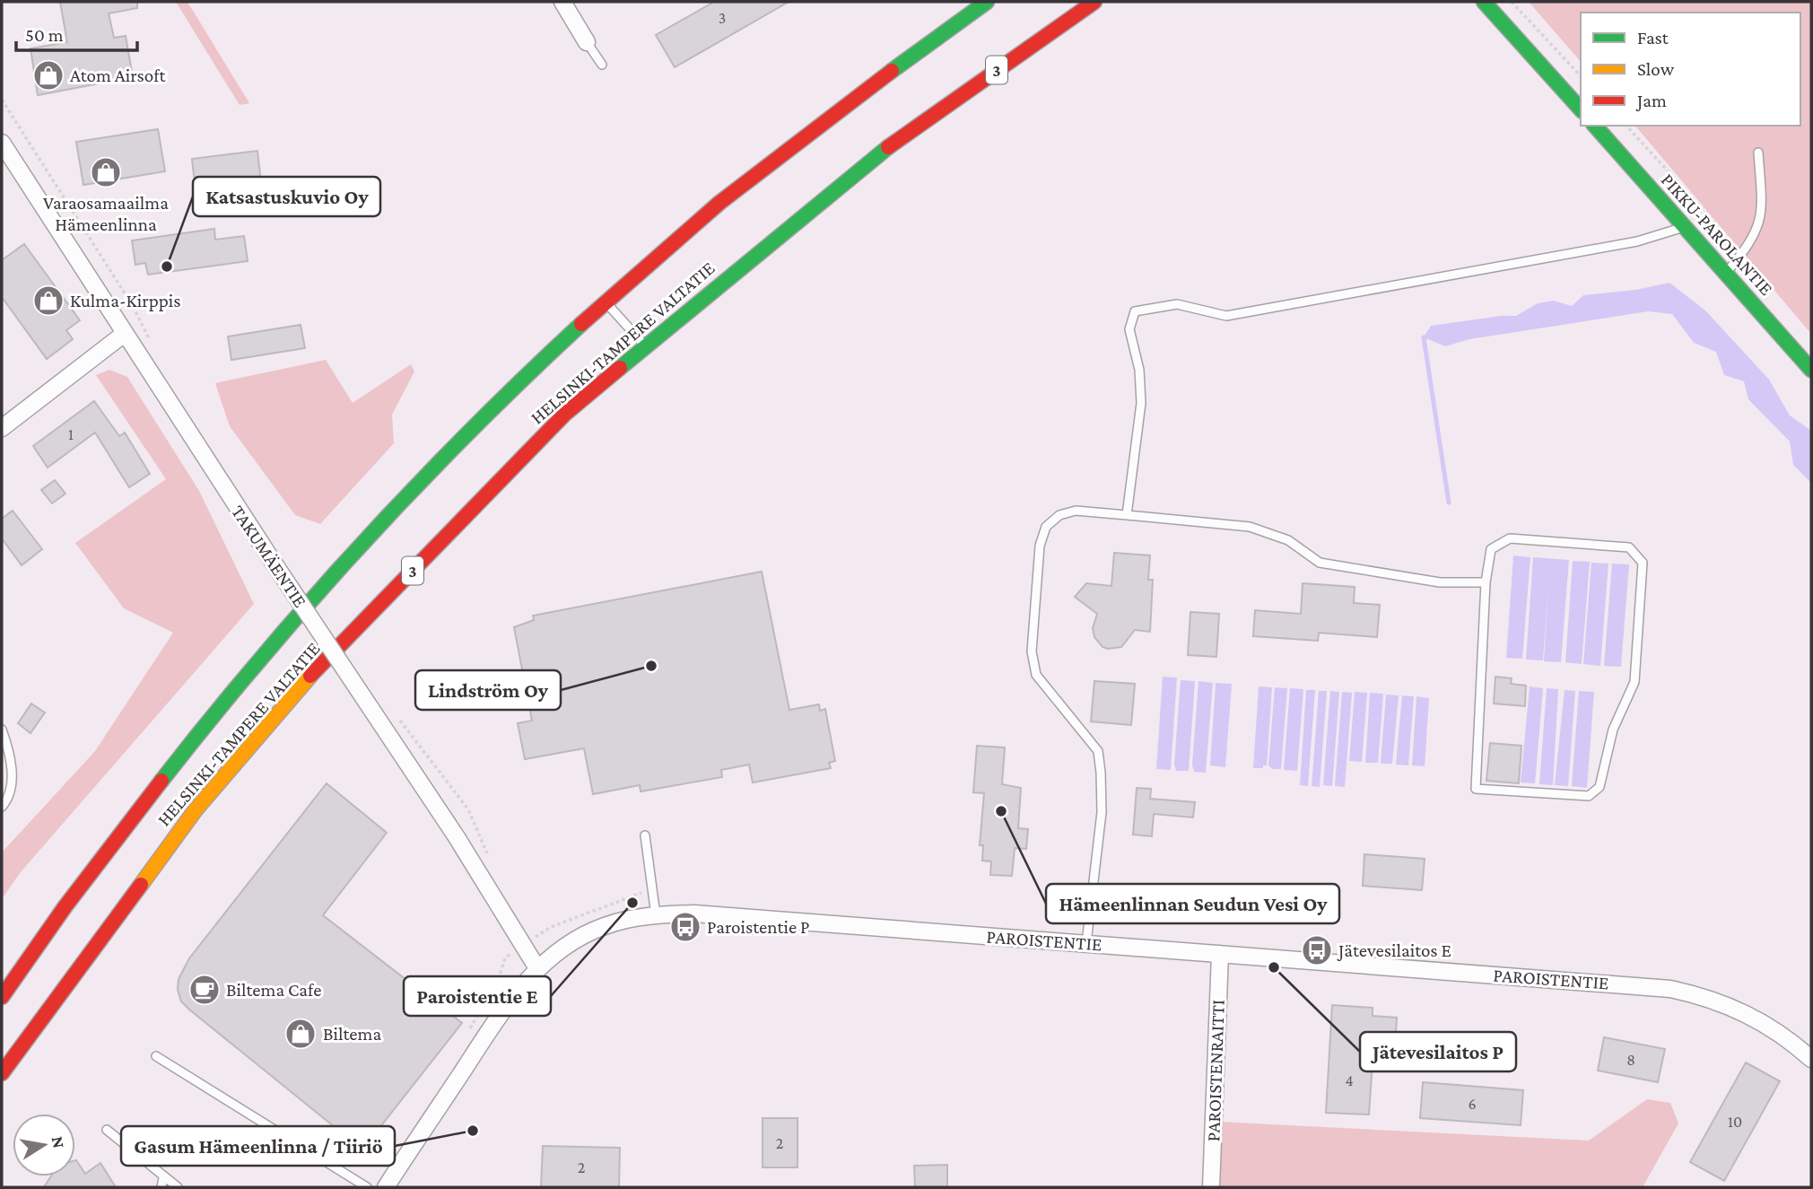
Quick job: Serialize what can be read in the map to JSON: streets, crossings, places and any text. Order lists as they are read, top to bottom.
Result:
{
  "streets": {
    "main road": ["3", "PIKKU-PAROLANTIE", "HELSINKI-TAMPERE VALTATIE"],
    "street": ["TAKUMÄENTIE", "PAROISTENTIE", "PAROISTENRAITTI"]
  },
  "crossings": [
    ["TAKUMÄENTIE", "PAROISTENTIE"],
    ["PAROISTENTIE", "PAROISTENRAITTI"]
  ],
  "places": {
    "shop": [
      "Atom Airsoft",
      "Varaosamaailma Hämeenlinna",
      "Kulma-Kirppis",
      "Biltema"
    ],
    "other": [
      "Katsastuskuvio Oy",
      "Lindström Oy",
      "Hämeenlinnan Seudun Vesi Oy",
      "Paroistentie E",
      "Jätevesilaitos P",
      "Gasum Hämeenlinna / Tiiriö"
    ],
    "bus stop": ["Paroistentie P", "Jätevesilaitos E"],
    "cafe": ["Biltema Cafe"]
  },
  "house_numbers": [
    "3",
    "1",
    "8",
    "4",
    "6",
    "10",
    "2",
    "2"
  ],
  "legend": ["Fast", "Slow", "Jam"],
  "scale_bar": "50 m",
  "north": "right"
}
